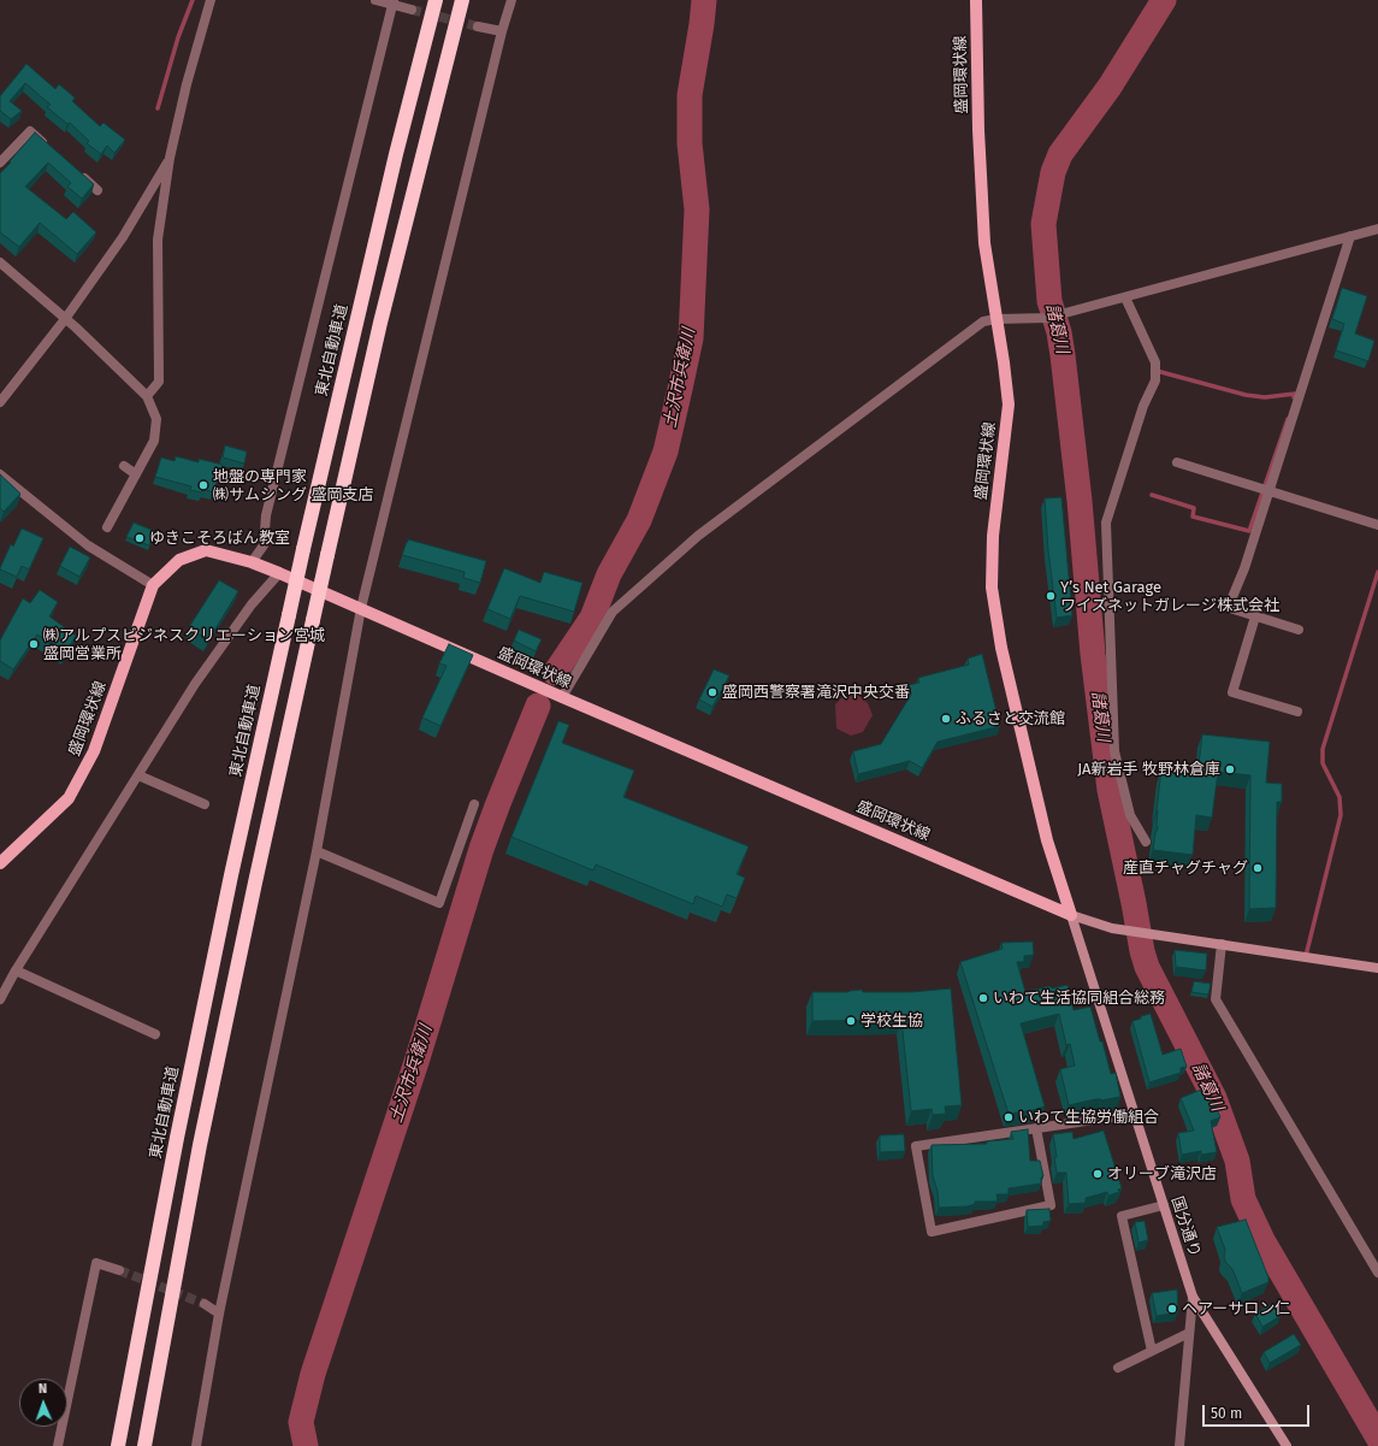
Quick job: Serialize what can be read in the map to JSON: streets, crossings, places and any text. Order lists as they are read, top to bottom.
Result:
{
  "streets": {
    "highway": ["東北自動車道"],
    "main road": ["盛岡環状線"],
    "street": ["国分通り"]
  },
  "crossings": [
    ["盛岡環状線", "国分通り"]
  ],
  "water": ["諸葛川", "土沢市兵衛川"],
  "places": [
    "地盤の専門家 ㈱サムシング 盛岡支店",
    "ゆきこそろばん教室",
    "Y’s Net Garage ワイズネットガレージ株式会社",
    "㈱アルプスビジネスクリエーション宮城 盛岡営業所",
    "盛岡西警察署滝沢中央交番",
    "ふるさと交流館",
    "JA新岩手 牧野林倉庫",
    "産直チャグチャグ",
    "いわて生活協同組合総務",
    "学校生協",
    "いわて生協労働組合",
    "オリーブ滝沢店",
    "ヘアーサロン仁"
  ],
  "scale_bar": "50 m",
  "north": "top"
}
